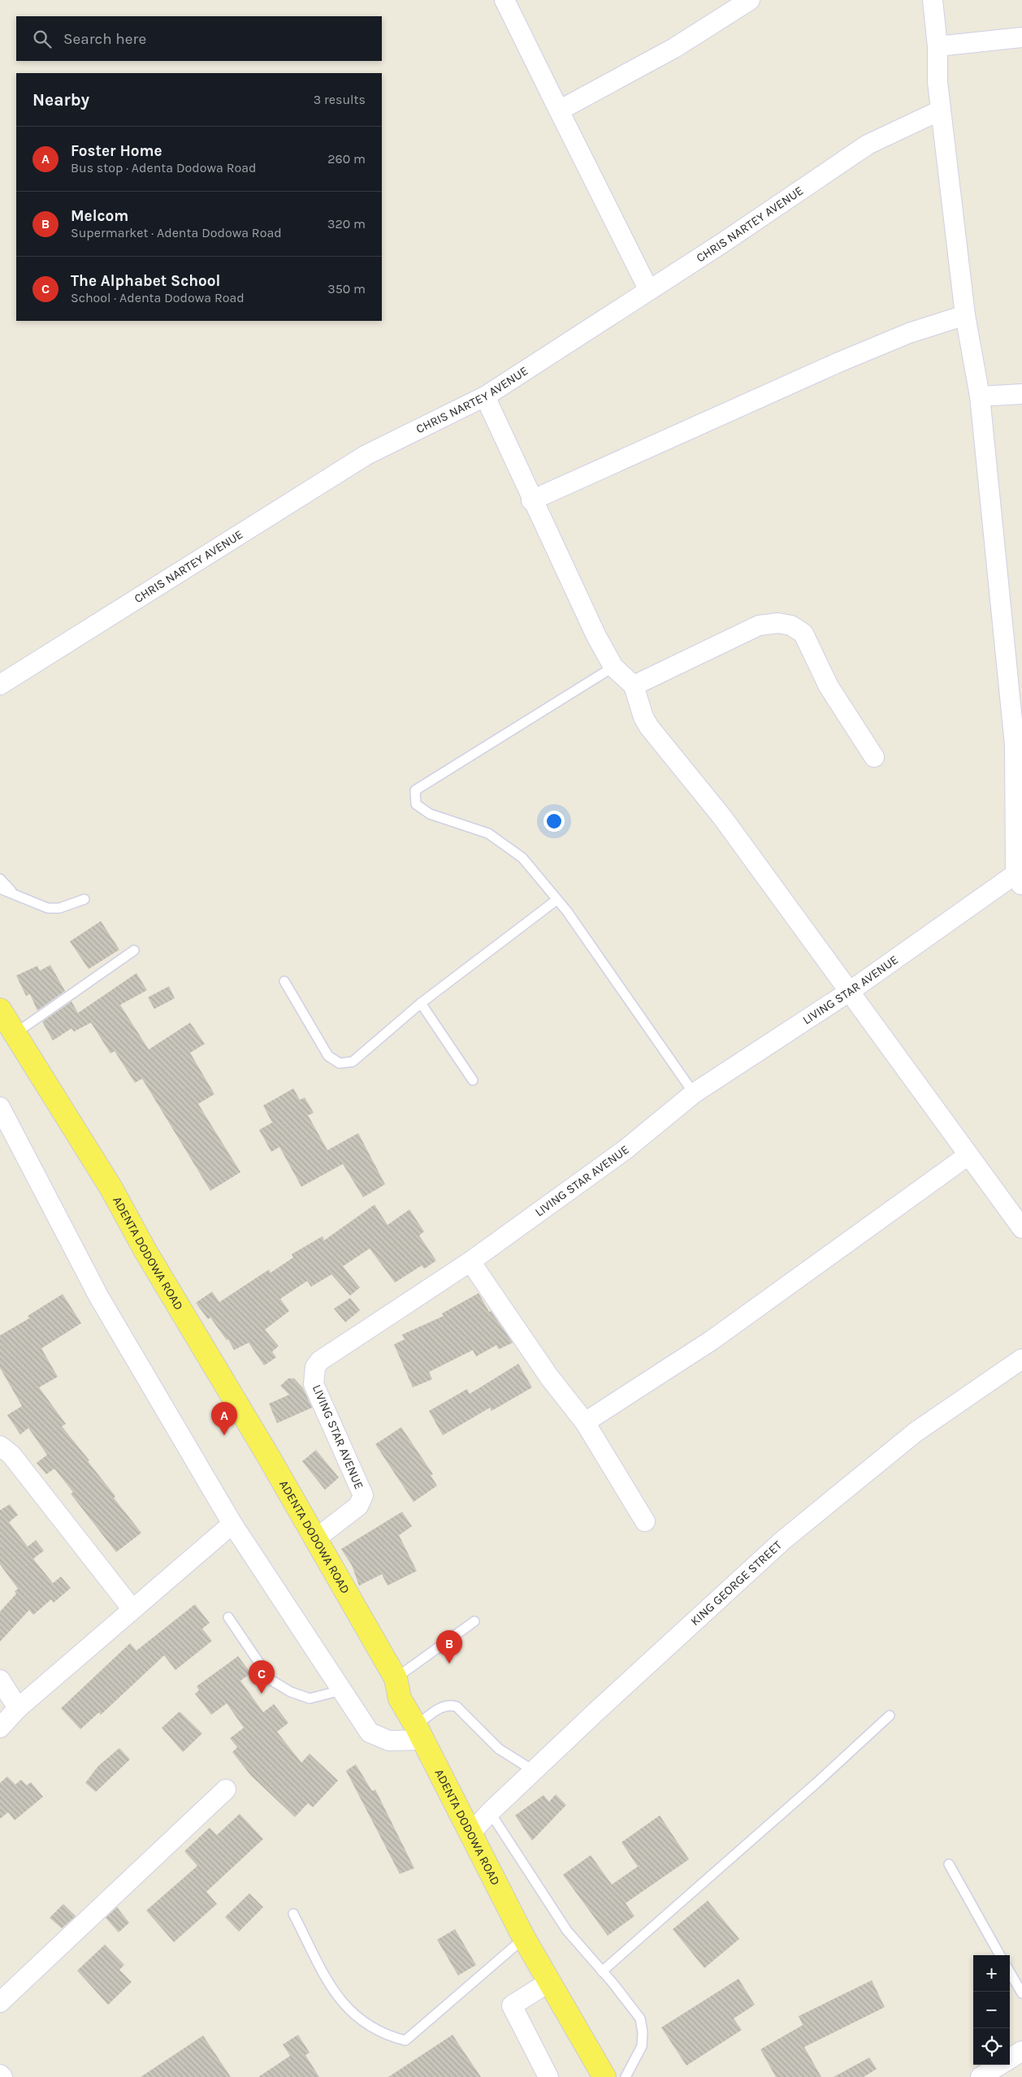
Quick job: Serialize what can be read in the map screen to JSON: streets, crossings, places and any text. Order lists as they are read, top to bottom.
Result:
{
  "streets": {
    "main road": ["ADENTA DODOWA ROAD"],
    "street": ["CHRIS NARTEY AVENUE", "LIVING STAR AVENUE", "KING GEORGE STREET"]
  },
  "crossings": [
    ["LIVING STAR AVENUE", "ADENTA DODOWA ROAD"],
    ["ADENTA DODOWA ROAD", "KING GEORGE STREET"]
  ],
  "page": {
    "search": "Search here",
    "heading": ["Nearby", "3 results"],
    "list": [
      {
        "mark": "A",
        "name": "Foster Home",
        "note": "Bus stop · Adenta Dodowa Road",
        "value": "260 m"
      },
      {
        "mark": "B",
        "name": "Melcom",
        "note": "Supermarket · Adenta Dodowa Road",
        "value": "320 m"
      },
      {
        "mark": "C",
        "name": "The Alphabet School",
        "note": "School · Adenta Dodowa Road",
        "value": "350 m"
      }
    ],
    "pins": ["A", "B", "C"],
    "map_buttons": ["+", "−"]
  }
}
